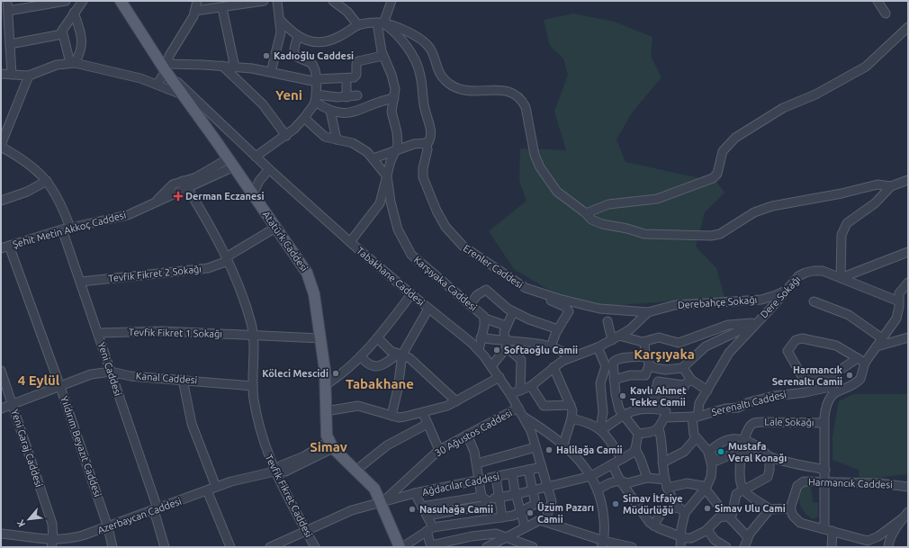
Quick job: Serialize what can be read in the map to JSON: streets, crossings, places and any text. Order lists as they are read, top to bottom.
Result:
{
  "streets": {
    "main road": ["Atatürk Caddesi"],
    "street": [
      "Şehit Metin Akkoç Caddesi",
      "Erenler Caddesi",
      "Tevfik Fikret 2 Sokağı",
      "Tabakhane Caddesi",
      "Karşıyaka Caddesi",
      "Dere Sokağı",
      "Derebahçe Sokağı",
      "Tevfik Fikret 1 Sokağı",
      "Yeni Caddesi",
      "Kanal Caddesi",
      "Serenaltı Caddesi",
      "Lale Sokağı",
      "30 Ağustos Caddesi",
      "Yıldırım Beyazıt Caddesi",
      "Yeni Garaj Caddesi",
      "Harmancık Caddesi",
      "Ağdacılar Caddesi",
      "Tevfik Fikret Caddesi",
      "Azerbaycan Caddesi"
    ]
  },
  "crossings": [
    ["Şehit Metin Akkoç Caddesi", "Atatürk Caddesi"],
    ["Şehit Metin Akkoç Caddesi", "Yeni Caddesi"],
    ["Şehit Metin Akkoç Caddesi", "Yıldırım Beyazıt Caddesi"],
    ["Şehit Metin Akkoç Caddesi", "Tevfik Fikret Caddesi"],
    ["Atatürk Caddesi", "Tevfik Fikret 2 Sokağı"],
    ["Atatürk Caddesi", "Tabakhane Caddesi"],
    ["Atatürk Caddesi", "Tevfik Fikret 1 Sokağı"],
    ["Atatürk Caddesi", "Azerbaycan Caddesi"],
    ["Erenler Caddesi", "Derebahçe Sokağı"],
    ["Tevfik Fikret 2 Sokağı", "Yeni Caddesi"],
    ["Tevfik Fikret 2 Sokağı", "Tevfik Fikret Caddesi"],
    ["Tabakhane Caddesi", "Karşıyaka Caddesi"],
    ["Tabakhane Caddesi", "30 Ağustos Caddesi"],
    ["Tabakhane Caddesi", "Ağdacılar Caddesi"],
    ["Dere Sokağı", "Derebahçe Sokağı"],
    ["Tevfik Fikret 1 Sokağı", "Yeni Caddesi"],
    ["Tevfik Fikret 1 Sokağı", "Tevfik Fikret Caddesi"],
    ["Yeni Caddesi", "Kanal Caddesi"],
    ["Yeni Caddesi", "Azerbaycan Caddesi"],
    ["Kanal Caddesi", "Yıldırım Beyazıt Caddesi"],
    ["Kanal Caddesi", "Yeni Garaj Caddesi"],
    ["Kanal Caddesi", "Tevfik Fikret Caddesi"],
    ["30 Ağustos Caddesi", "Ağdacılar Caddesi"],
    ["Yıldırım Beyazıt Caddesi", "Azerbaycan Caddesi"],
    ["Yeni Garaj Caddesi", "Azerbaycan Caddesi"],
    ["Ağdacılar Caddesi", "Tevfik Fikret Caddesi"],
    ["Tevfik Fikret Caddesi", "Azerbaycan Caddesi"]
  ],
  "districts": [
    "Yeni",
    "Karşıyaka",
    "4 Eylül",
    "Tabakhane",
    "Simav"
  ],
  "places": {
    "other": [
      "Kadıoğlu Caddesi",
      "Softaoğlu Camii",
      "Köleci Mescidi",
      "Harmancık Serenaltı Camii",
      "Kavlı Ahmet Tekke Camii",
      "Halilağa Camii",
      "Mustafa Veral Konağı",
      "Simav İtfaiye Müdürlüğü",
      "Simav Ulu Cami",
      "Nasuhağa Camii",
      "Üzüm Pazarı Camii"
    ],
    "health": ["Derman Eczanesi"]
  },
  "north": "bottom left"
}
